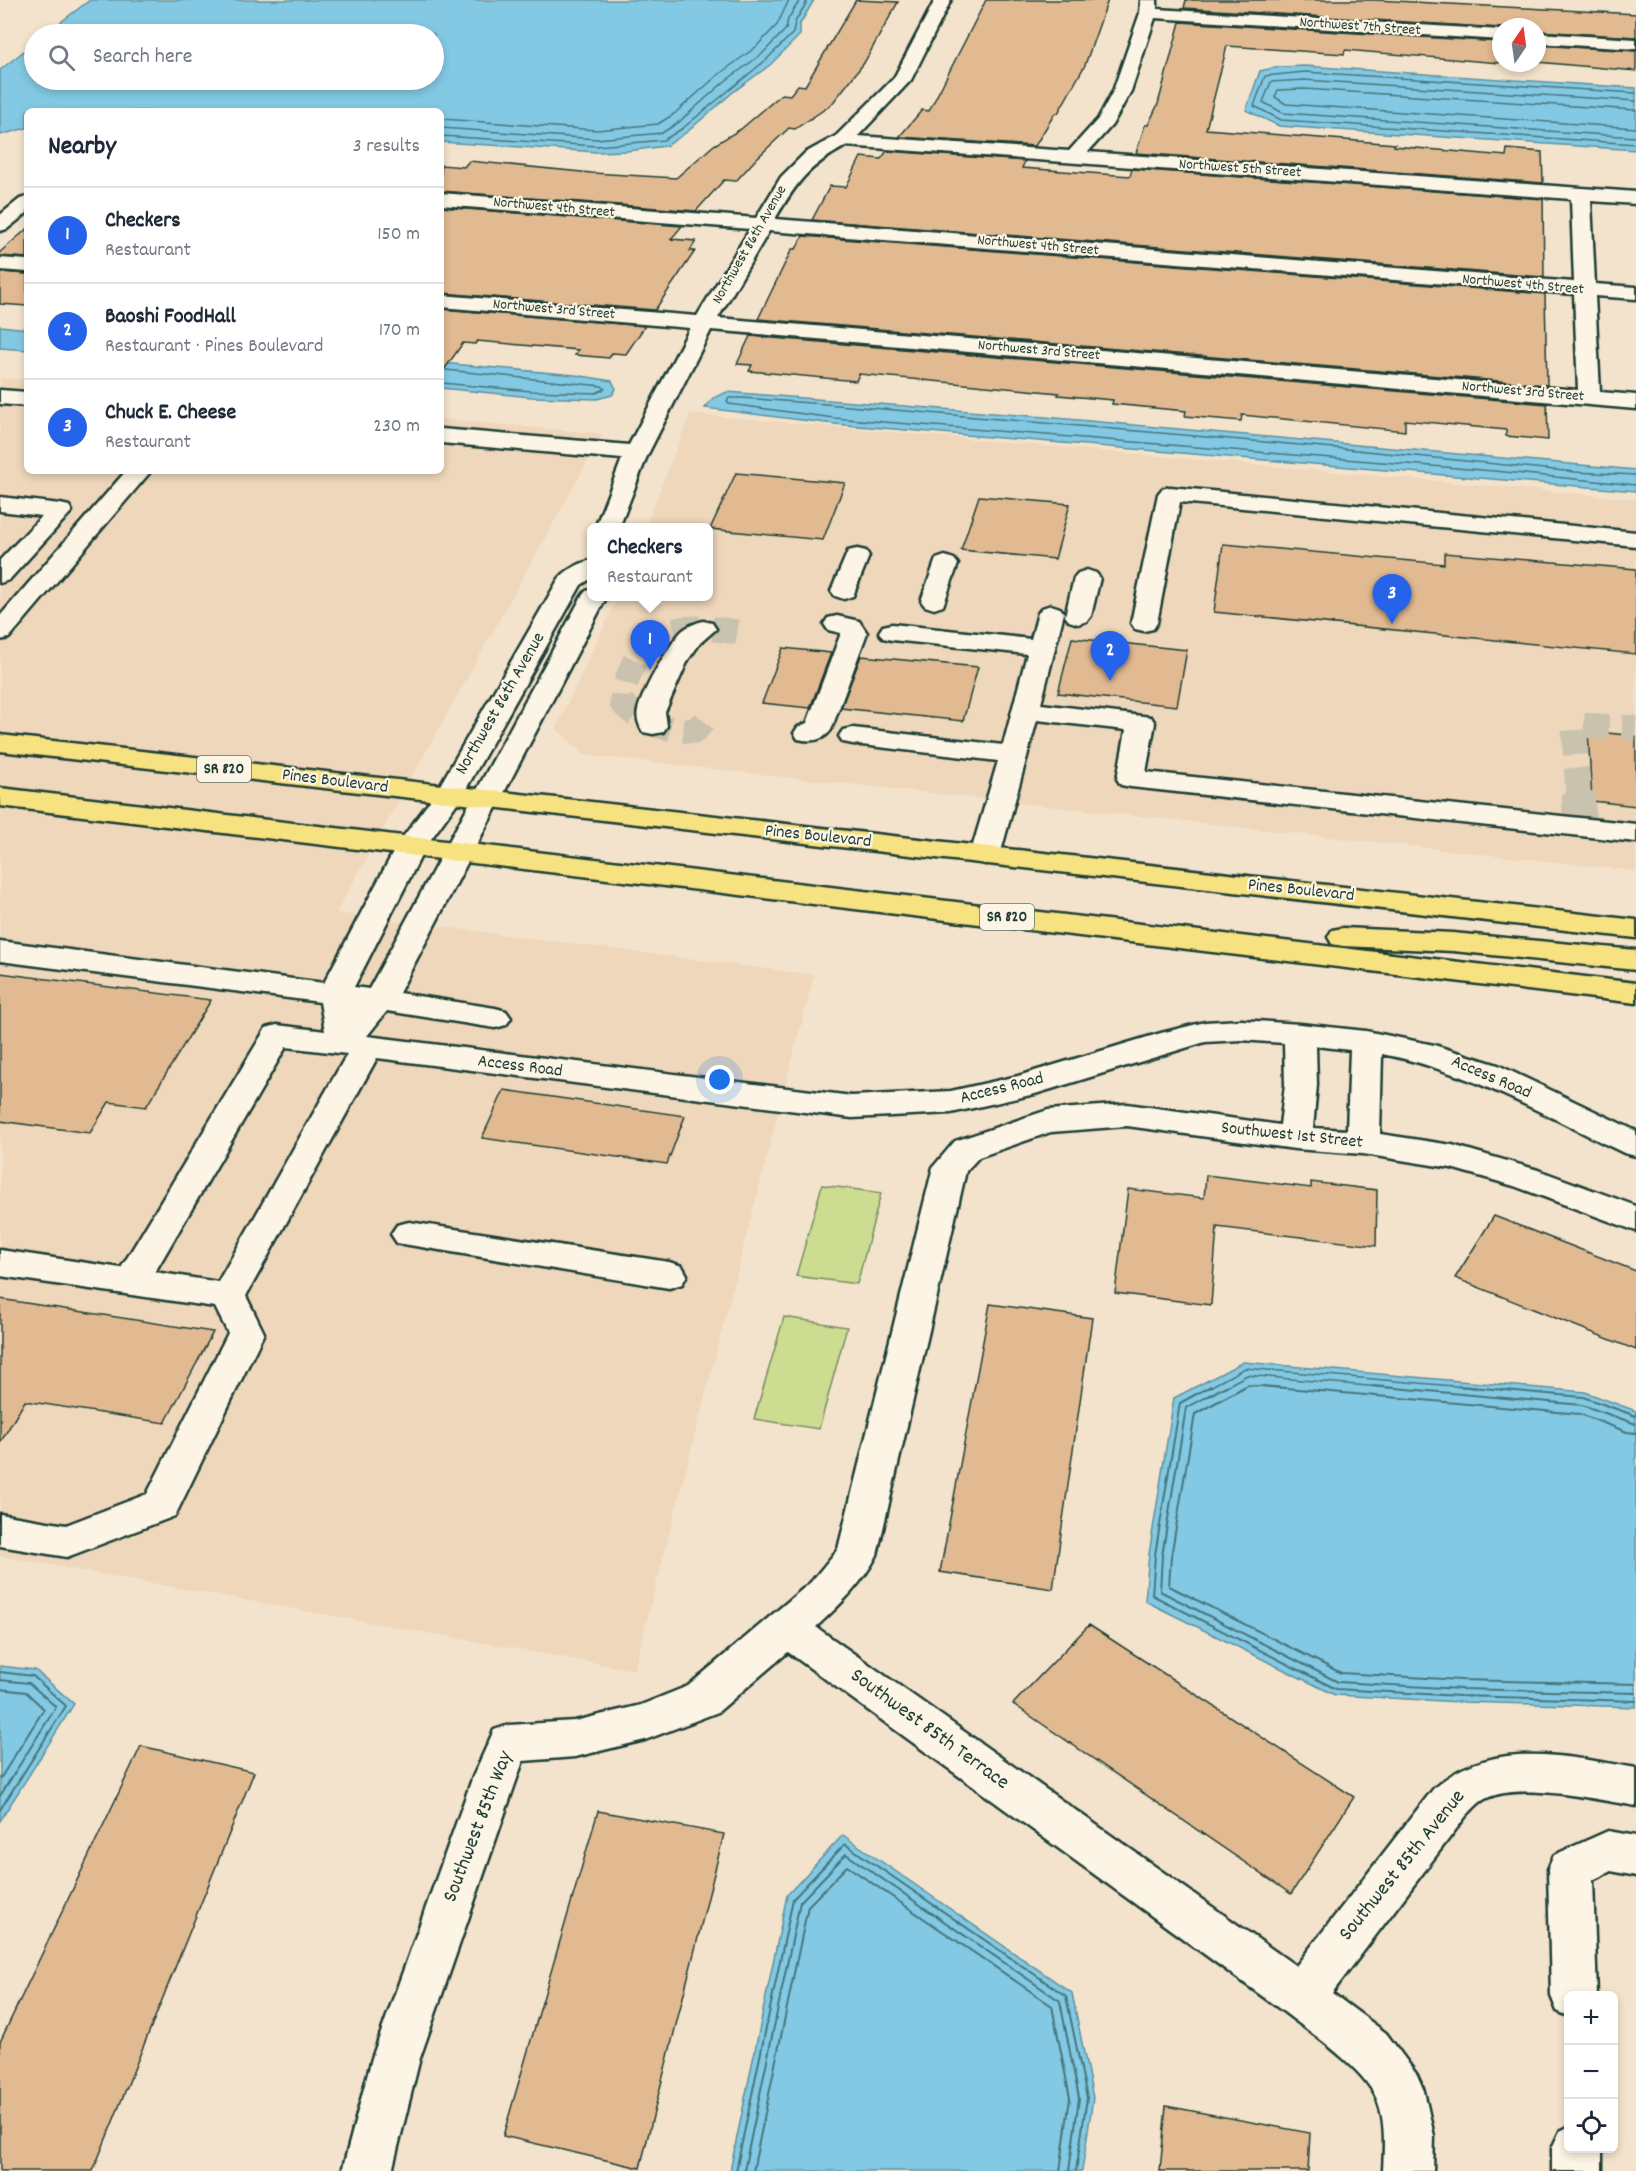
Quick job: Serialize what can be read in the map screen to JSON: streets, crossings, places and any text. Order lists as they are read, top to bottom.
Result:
{
  "streets": {
    "highway": ["SR 820", "Pines Boulevard"],
    "street": [
      "Northwest 7th Street",
      "Northwest 5th Street",
      "Northwest 4th Street",
      "Northwest 86th Avenue",
      "Northwest 3rd Street",
      "Access Road",
      "Southwest 1st Street",
      "Southwest 85th Terrace",
      "Southwest 85th Way",
      "Southwest 85th Avenue"
    ]
  },
  "crossings": [
    ["Northwest 5th Street", "Northwest 86th Avenue"],
    ["Northwest 4th Street", "Northwest 86th Avenue"],
    ["Northwest 86th Avenue", "Northwest 3rd Street"],
    ["Northwest 86th Avenue", "SR 820"],
    ["Northwest 86th Avenue", "Pines Boulevard"],
    ["Southwest 1st Street", "Southwest 85th Terrace"],
    ["Southwest 1st Street", "Southwest 85th Way"],
    ["Southwest 85th Terrace", "Southwest 85th Way"],
    ["Southwest 85th Terrace", "Southwest 85th Avenue"]
  ],
  "north": "top",
  "page": {
    "search": "Search here",
    "heading": ["Nearby", "3 results"],
    "list": [
      {
        "mark": "1",
        "name": "Checkers",
        "note": "Restaurant",
        "value": "150 m"
      },
      {
        "mark": "2",
        "name": "Baoshi FoodHall",
        "note": "Restaurant · Pines Boulevard",
        "value": "170 m"
      },
      {
        "mark": "3",
        "name": "Chuck E. Cheese",
        "note": "Restaurant",
        "value": "230 m"
      }
    ],
    "popup": ["Checkers", "Restaurant"],
    "pins": ["3", "1", "2"],
    "map_buttons": ["+", "−"]
  }
}
